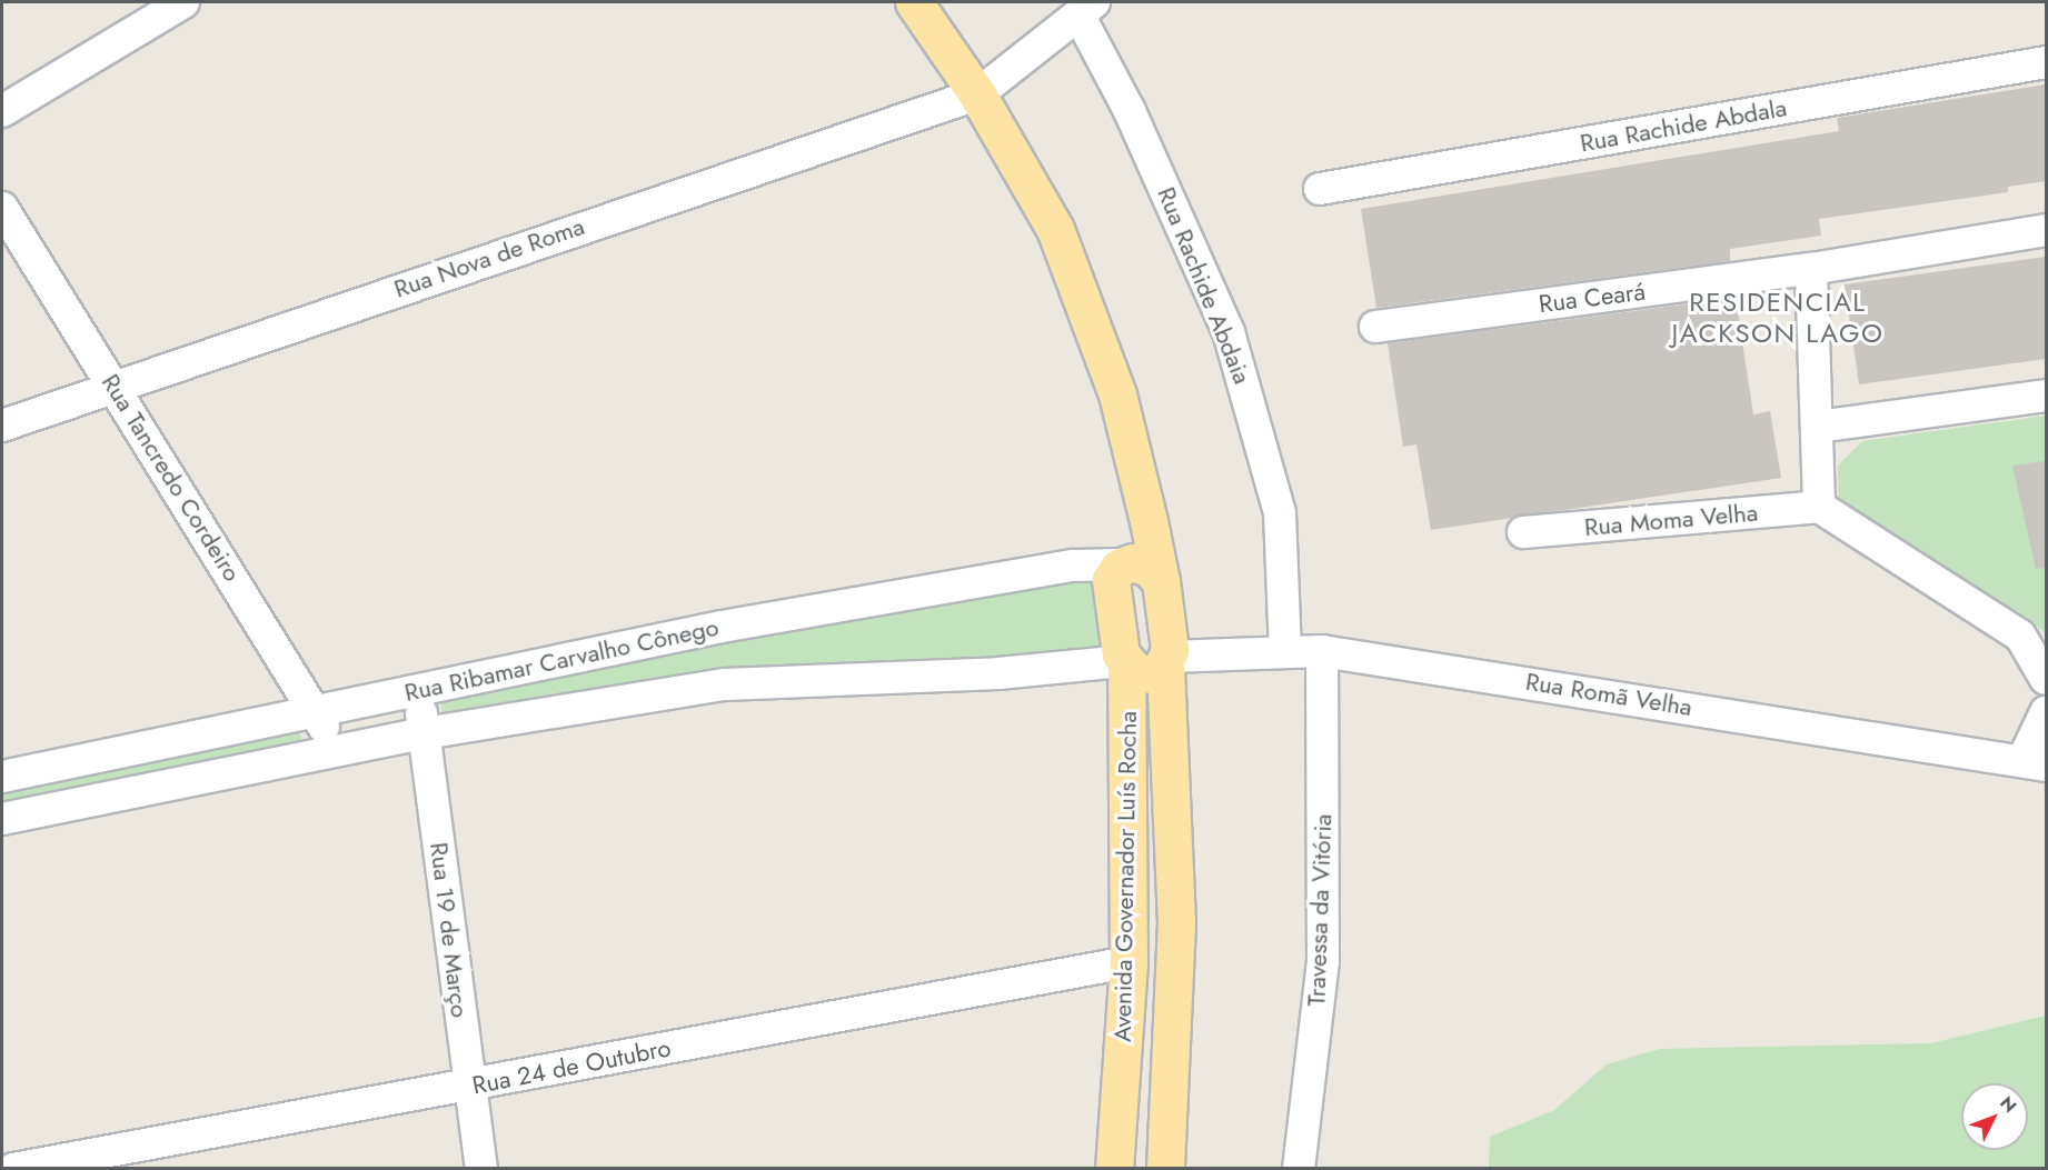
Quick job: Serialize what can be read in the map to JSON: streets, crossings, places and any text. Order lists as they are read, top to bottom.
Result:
{
  "streets": {
    "main road": ["Avenida Governador Luís Rocha"],
    "street": [
      "Rua Rachide Abdala",
      "Rua Nova de Roma",
      "Rua Rachide Abdaia",
      "Rua Ceará",
      "Rua Tancredo Cordeiro",
      "Rua Moma Velha",
      "Rua Ribamar Carvalho Cônego",
      "Rua Romã Velha",
      "Travessa da Vitória",
      "Rua 19 de Março",
      "Rua 24 de Outubro"
    ]
  },
  "crossings": [
    ["Rua Nova de Roma", "Rua Rachide Abdaia"],
    ["Rua Nova de Roma", "Rua Tancredo Cordeiro"],
    ["Rua Rachide Abdaia", "Rua Romã Velha"],
    ["Rua Tancredo Cordeiro", "Rua Ribamar Carvalho Cônego"],
    ["Rua Ribamar Carvalho Cônego", "Avenida Governador Luís Rocha"],
    ["Rua Ribamar Carvalho Cônego", "Rua 19 de Março"],
    ["Rua Romã Velha", "Avenida Governador Luís Rocha"],
    ["Rua Romã Velha", "Travessa da Vitória"],
    ["Avenida Governador Luís Rocha", "Rua 24 de Outubro"],
    ["Rua 19 de Março", "Rua 24 de Outubro"]
  ],
  "districts": ["RESIDENCIAL JACKSON LAGO"],
  "north": "top right"
}
